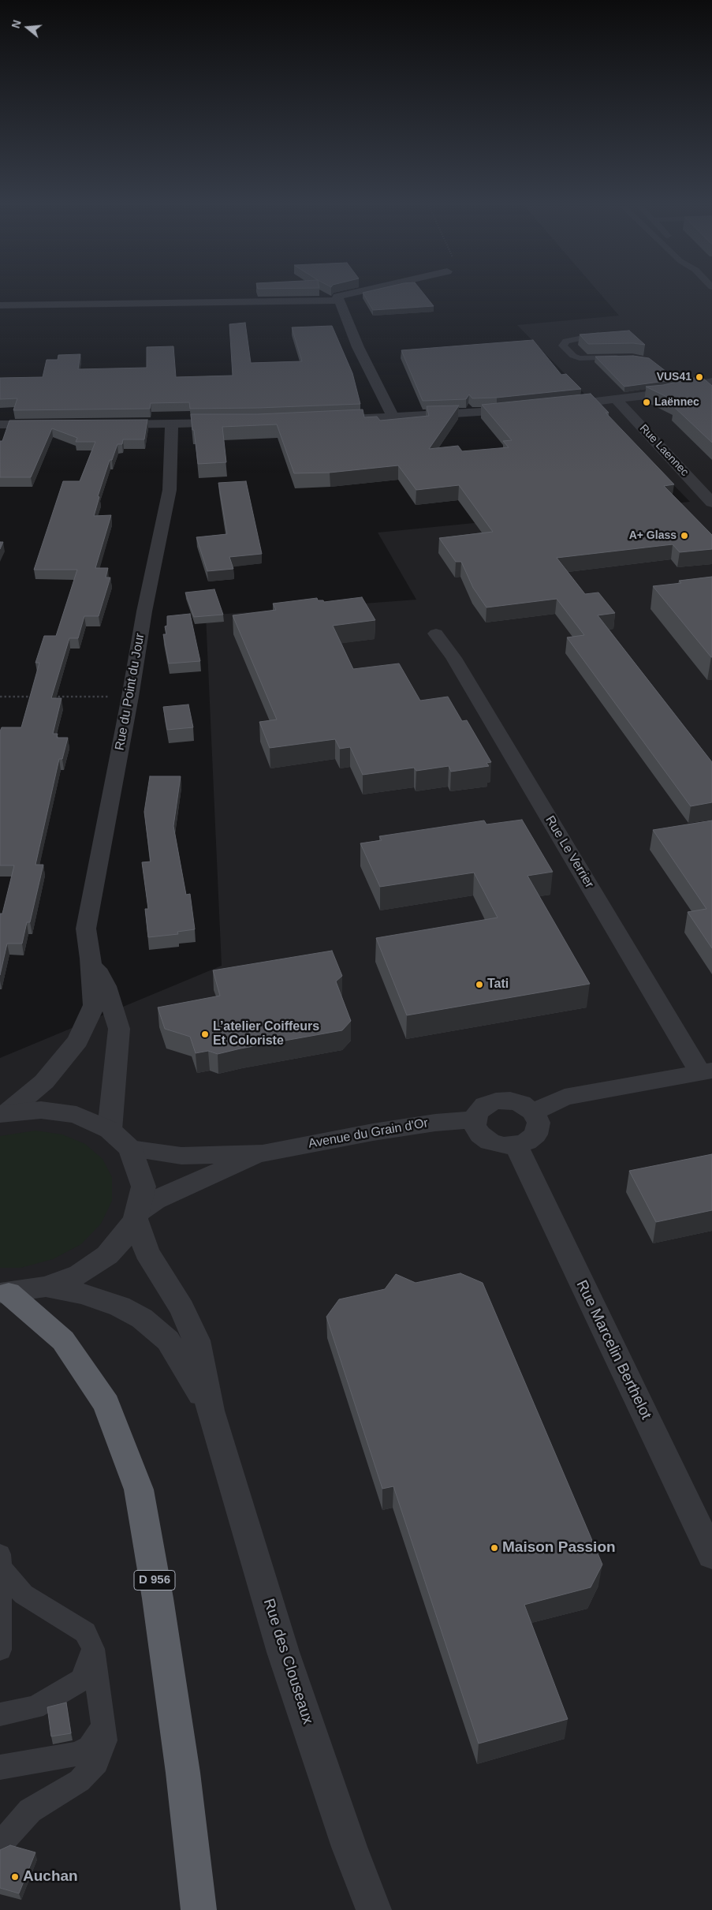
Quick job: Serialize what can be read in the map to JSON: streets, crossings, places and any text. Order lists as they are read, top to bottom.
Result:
{
  "streets": {
    "highway": ["D 956"],
    "street": [
      "Rue Laennec",
      "Rue du Point du Jour",
      "Rue Le Verrier",
      "Avenue du Grain d'Or",
      "Rue Marcelin Berthelot",
      "Rue des Clouseaux"
    ]
  },
  "crossings": [
    ["Avenue du Grain d'Or", "Rue Marcelin Berthelot"],
    ["Avenue du Grain d'Or", "Rue des Clouseaux"]
  ],
  "places": [
    "VUS41",
    "Laënnec",
    "A+ Glass",
    "Tati",
    "L’atelier Coiffeurs Et Coloriste",
    "Maison Passion",
    "Auchan"
  ],
  "north": "left"
}
